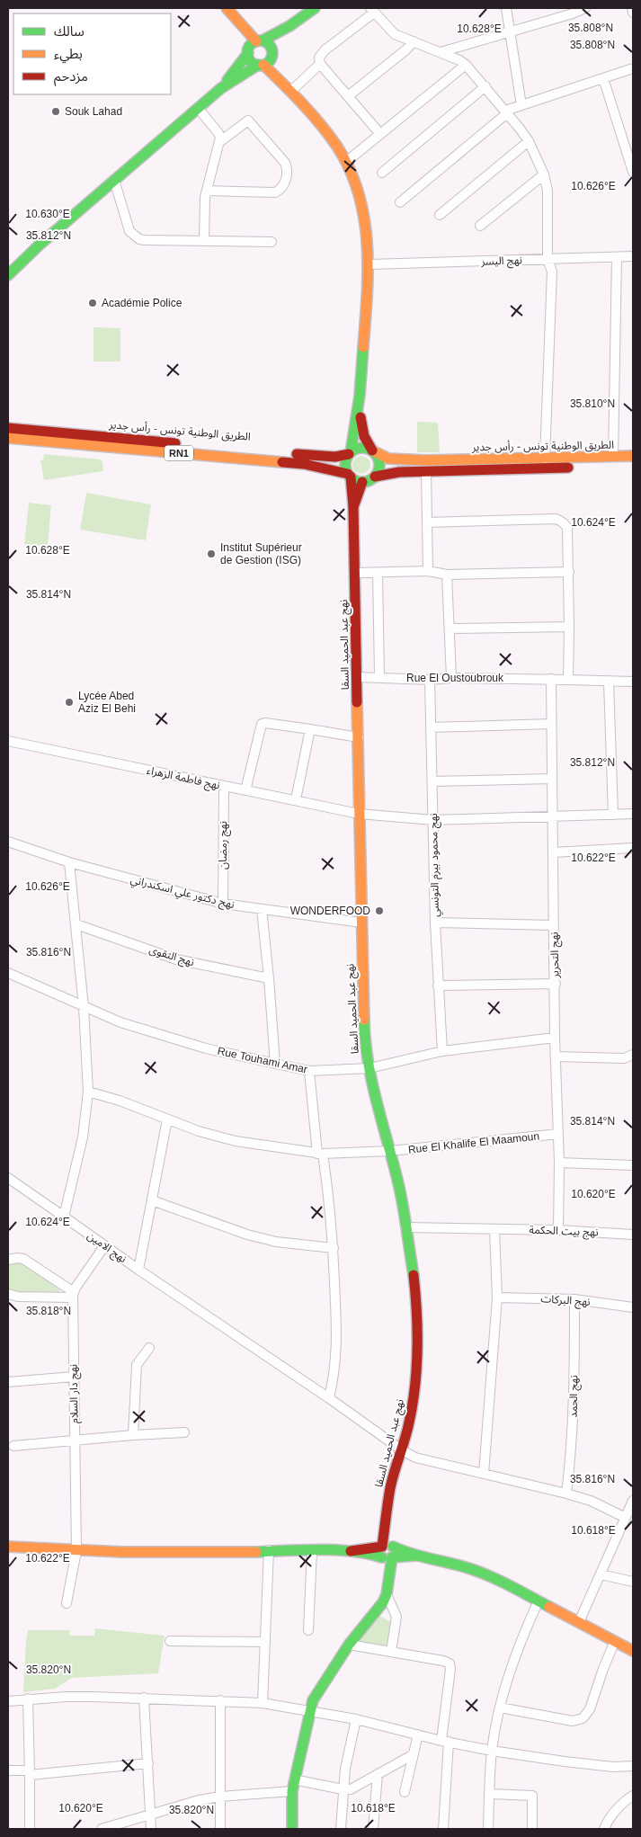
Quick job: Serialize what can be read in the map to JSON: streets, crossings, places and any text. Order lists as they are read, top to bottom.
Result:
{
  "streets": {
    "main road": ["الطريق الوطنية تونس - رأس جدير", "RN1", "نهج عبد الحميد السقا"],
    "street": [
      "نهج اليسر",
      "Rue El Oustoubrouk",
      "نهج فاطمة الزهراء",
      "نهج رمضان",
      "نهج محمود بيرم التونسي",
      "نهج دكتور علي اسكندراني",
      "نهج التحرير",
      "نهج التقوى",
      "Rue Touhami Amar",
      "Rue El Khalife El Maamoun",
      "نهج بيت الحكمة",
      "نهج الامين",
      "نهج البركات",
      "نهج دار السلام",
      "نهج الحمد"
    ]
  },
  "crossings": [
    ["الطريق الوطنية تونس - رأس جدير", "RN1"],
    ["الطريق الوطنية تونس - رأس جدير", "نهج عبد الحميد السقا"],
    ["RN1", "نهج عبد الحميد السقا"],
    ["نهج عبد الحميد السقا", "Rue El Oustoubrouk"],
    ["نهج عبد الحميد السقا", "نهج فاطمة الزهراء"],
    ["نهج عبد الحميد السقا", "نهج دكتور علي اسكندراني"],
    ["نهج عبد الحميد السقا", "Rue Touhami Amar"],
    ["نهج عبد الحميد السقا", "Rue El Khalife El Maamoun"],
    ["نهج عبد الحميد السقا", "نهج بيت الحكمة"],
    ["نهج عبد الحميد السقا", "نهج الامين"],
    ["Rue El Oustoubrouk", "نهج محمود بيرم التونسي"],
    ["Rue El Oustoubrouk", "نهج التحرير"],
    ["نهج فاطمة الزهراء", "نهج رمضان"],
    ["نهج فاطمة الزهراء", "نهج محمود بيرم التونسي"],
    ["نهج فاطمة الزهراء", "نهج التحرير"],
    ["نهج رمضان", "نهج دكتور علي اسكندراني"],
    ["نهج محمود بيرم التونسي", "Rue Touhami Amar"],
    ["نهج التحرير", "Rue Touhami Amar"],
    ["نهج التحرير", "Rue El Khalife El Maamoun"],
    ["نهج التحرير", "نهج بيت الحكمة"],
    ["نهج الامين", "نهج الحمد"],
    ["نهج البركات", "نهج الحمد"]
  ],
  "places": [
    "Souk Lahad",
    "Académie Police",
    "Institut Supérieur de Gestion (ISG)",
    "Lycée Abed Aziz El Behi",
    "WONDERFOOD"
  ],
  "legend": ["سالك", "بطيء", "مزدحم"],
  "coordinates": [
    "35.808°N",
    "10.628°E",
    "10.626°E",
    "10.630°E",
    "35.812°N",
    "35.810°N",
    "10.624°E",
    "35.814°N",
    "10.622°E",
    "35.816°N",
    "10.620°E",
    "35.818°N",
    "10.618°E",
    "35.820°N"
  ]
}
